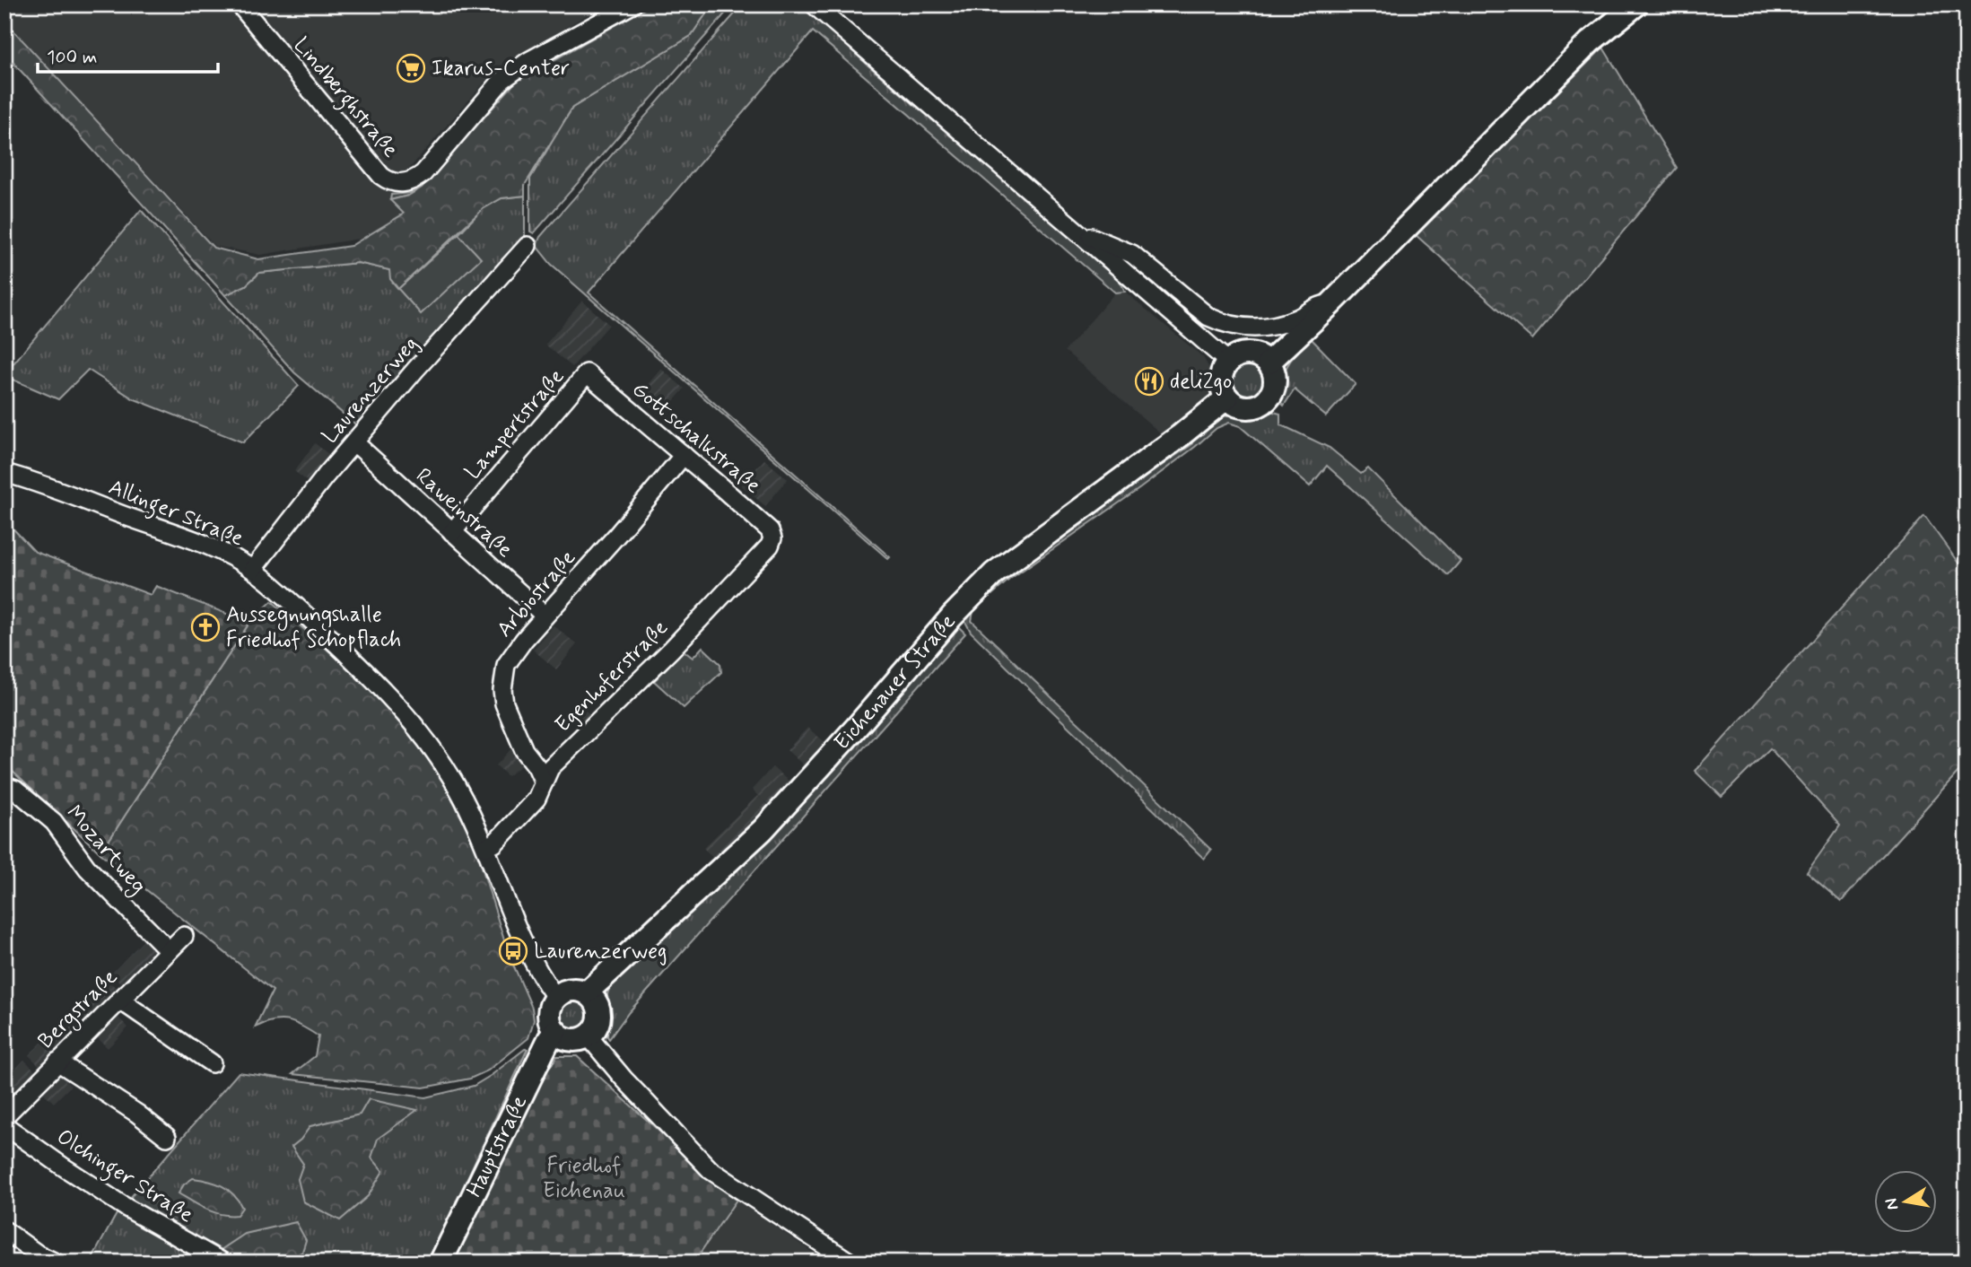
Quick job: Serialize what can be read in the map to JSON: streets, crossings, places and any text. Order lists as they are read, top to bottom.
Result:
{
  "streets": {
    "main road": ["Eichenauer Straße", "Hauptstraße"],
    "street": [
      "Lindberghstraße",
      "Laurenzerweg",
      "Lampertstraße",
      "Gottschalkstraße",
      "Allinger Straße",
      "Raweinstraße",
      "Arbiostraße",
      "Egenhoferstraße",
      "Mozartweg",
      "Bergstraße",
      "Olchinger Straße"
    ]
  },
  "crossings": [
    ["Laurenzerweg", "Allinger Straße"],
    ["Laurenzerweg", "Raweinstraße"],
    ["Lampertstraße", "Gottschalkstraße"],
    ["Lampertstraße", "Raweinstraße"],
    ["Gottschalkstraße", "Arbiostraße"],
    ["Gottschalkstraße", "Egenhoferstraße"],
    ["Allinger Straße", "Egenhoferstraße"],
    ["Allinger Straße", "Eichenauer Straße"],
    ["Allinger Straße", "Hauptstraße"],
    ["Raweinstraße", "Arbiostraße"],
    ["Arbiostraße", "Egenhoferstraße"],
    ["Eichenauer Straße", "Hauptstraße"],
    ["Mozartweg", "Bergstraße"]
  ],
  "parks": ["Friedhof Eichenau"],
  "places": {
    "supermarket": ["Ikarus-Center"],
    "restaurant": ["deli2go"],
    "church": ["Aussegnungshalle Friedhof Schopflach"],
    "bus stop": ["Laurenzerweg"]
  },
  "scale_bar": "100 m",
  "north": "left"
}
